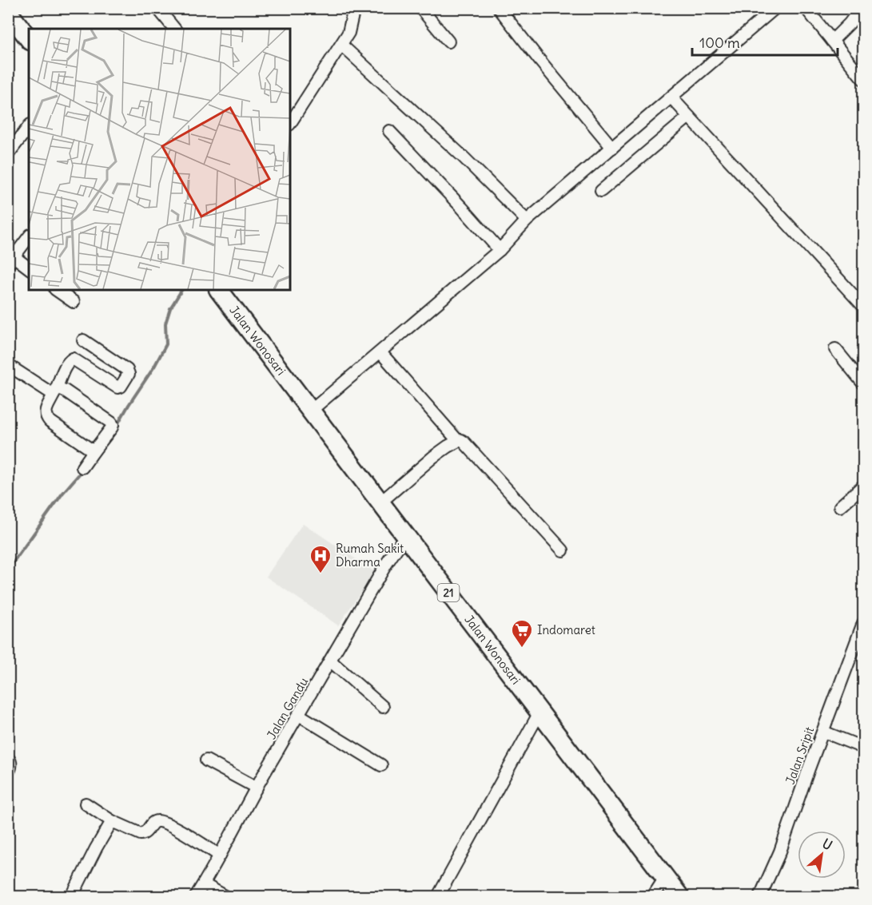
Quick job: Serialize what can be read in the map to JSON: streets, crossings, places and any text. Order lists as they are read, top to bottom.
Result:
{
  "streets": {
    "highway": ["Jalan Wonosari", "21"],
    "street": ["Jalan Gandu", "Jalan Sripit"]
  },
  "crossings": [
    ["Jalan Wonosari", "Jalan Gandu"]
  ],
  "places": {
    "hospital": ["Rumah Sakit Dharma"],
    "supermarket": ["Indomaret"]
  },
  "scale_bar": "100 m",
  "north": "top right"
}
